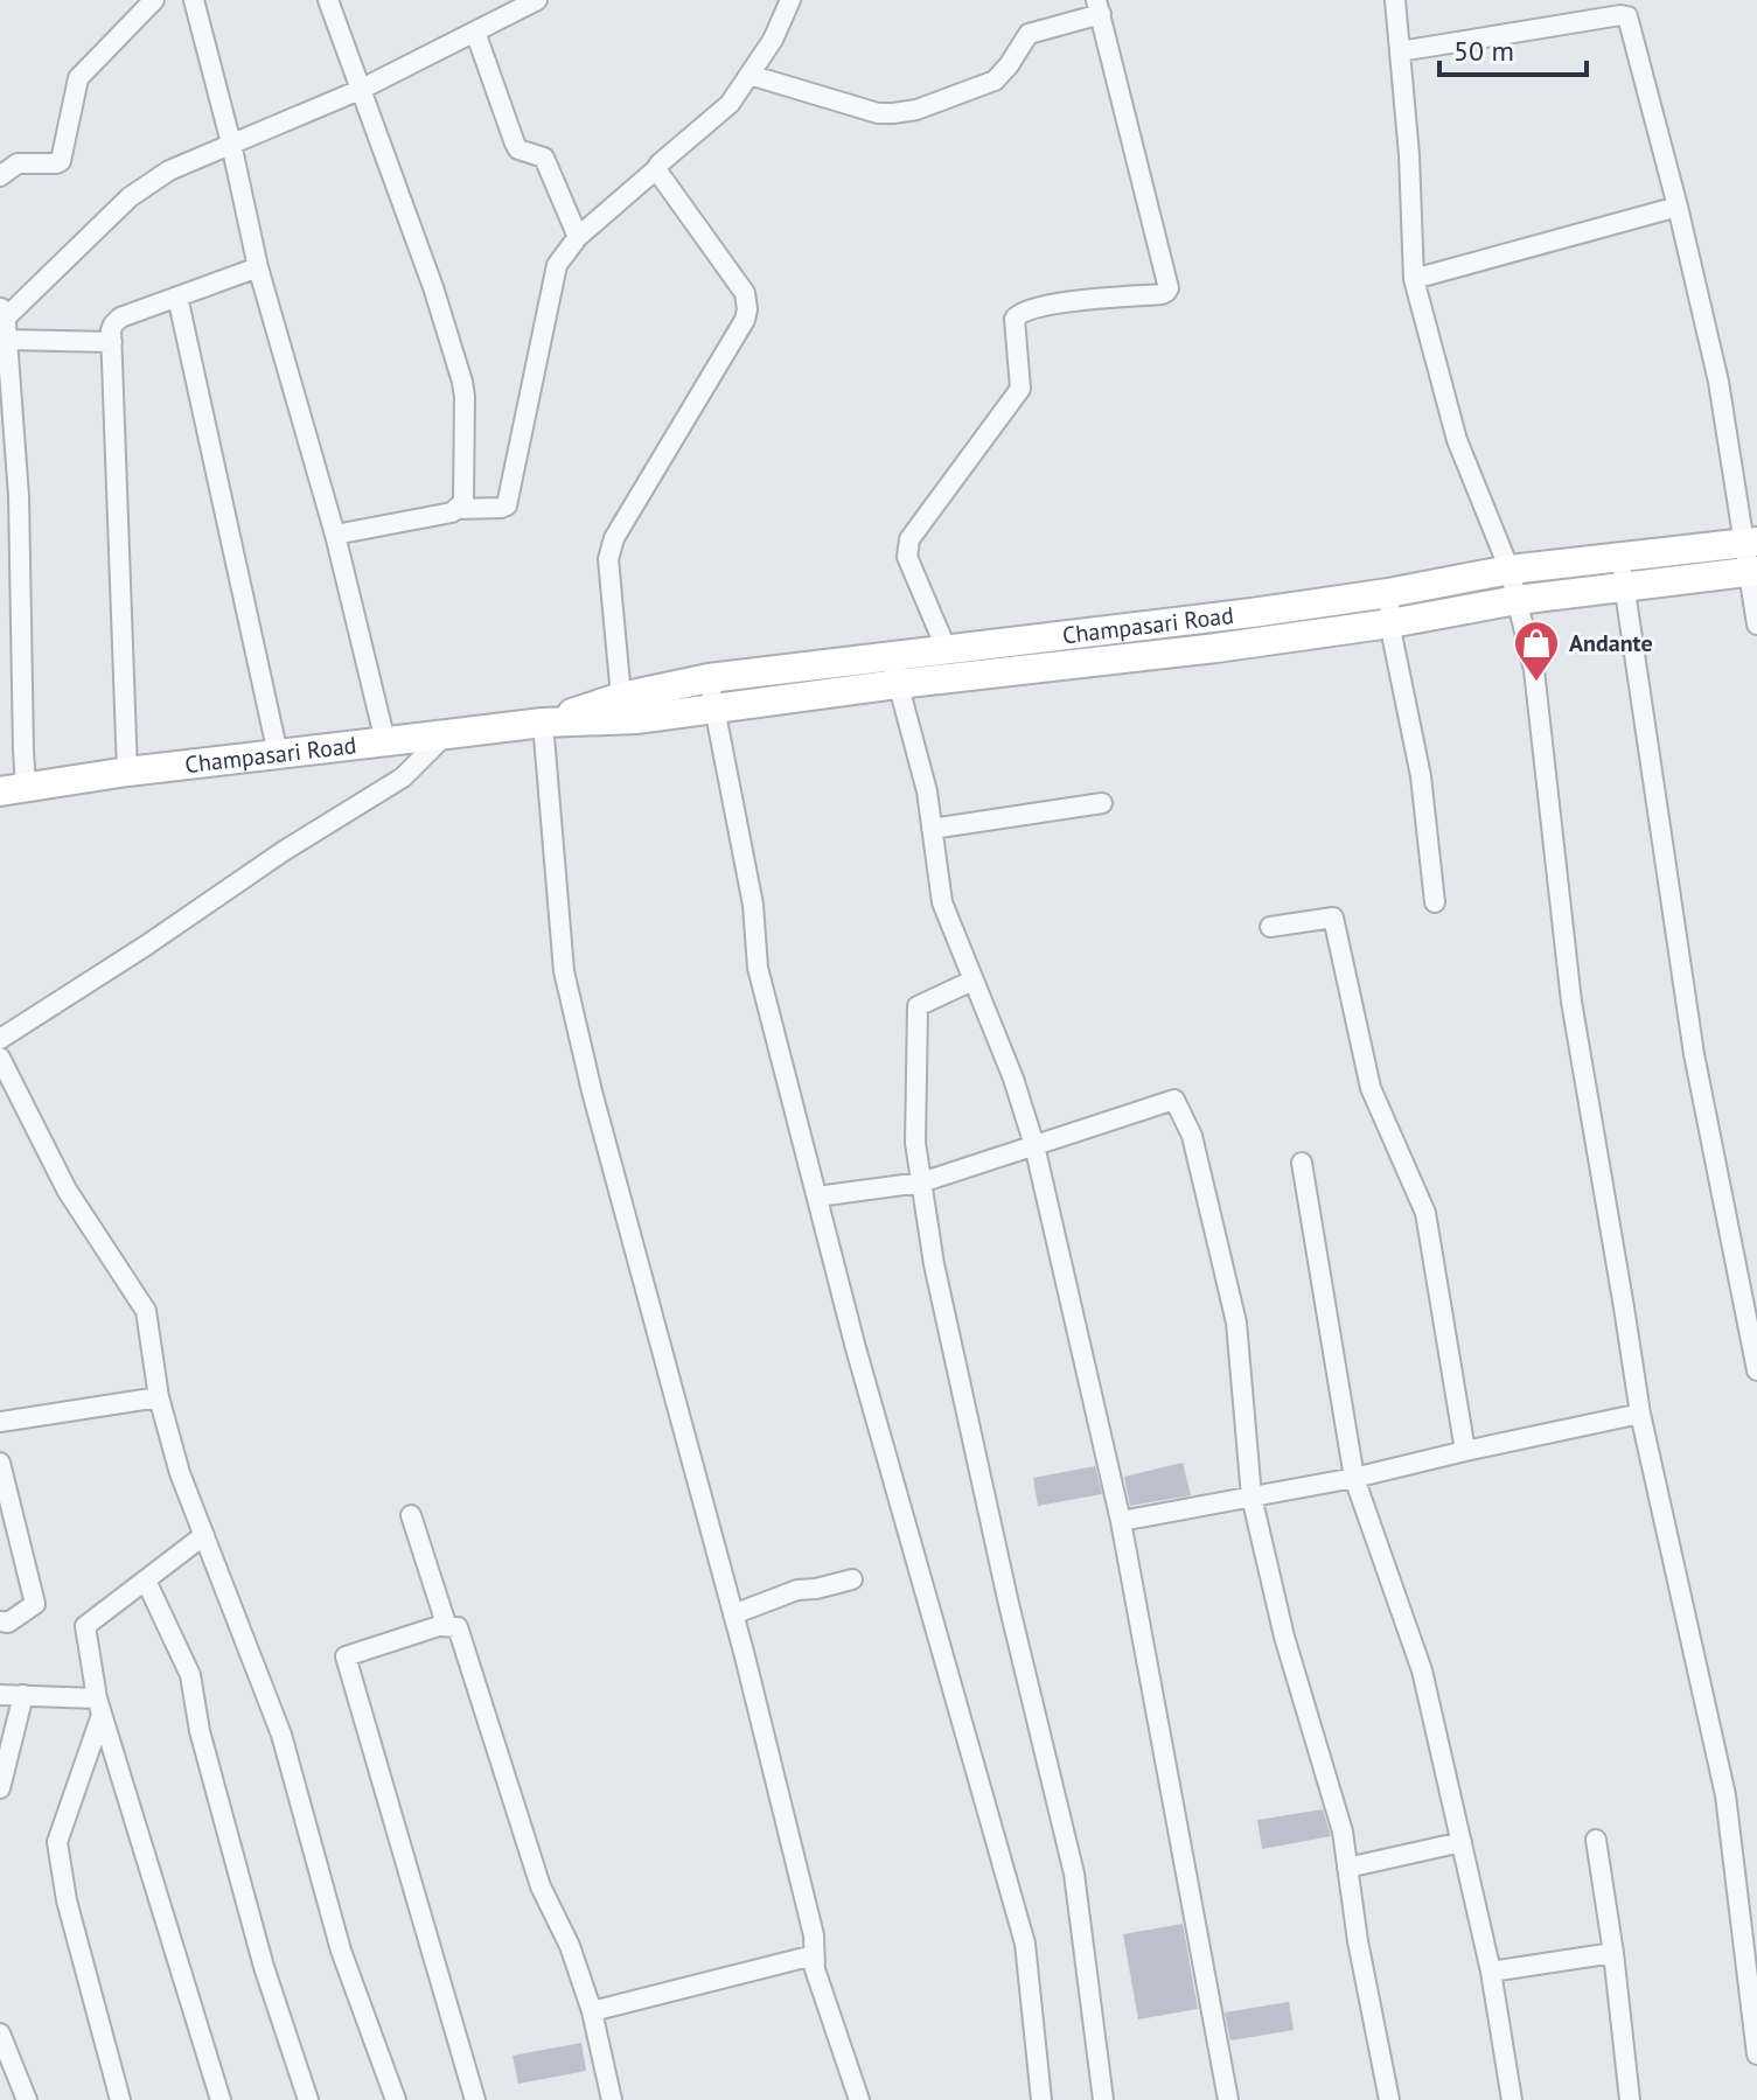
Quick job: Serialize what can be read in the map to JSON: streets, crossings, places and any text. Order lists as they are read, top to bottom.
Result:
{
  "streets": {
    "main road": ["Champasari Road"]
  },
  "places": {
    "shop": ["Andante"]
  },
  "scale_bar": "50 m"
}
